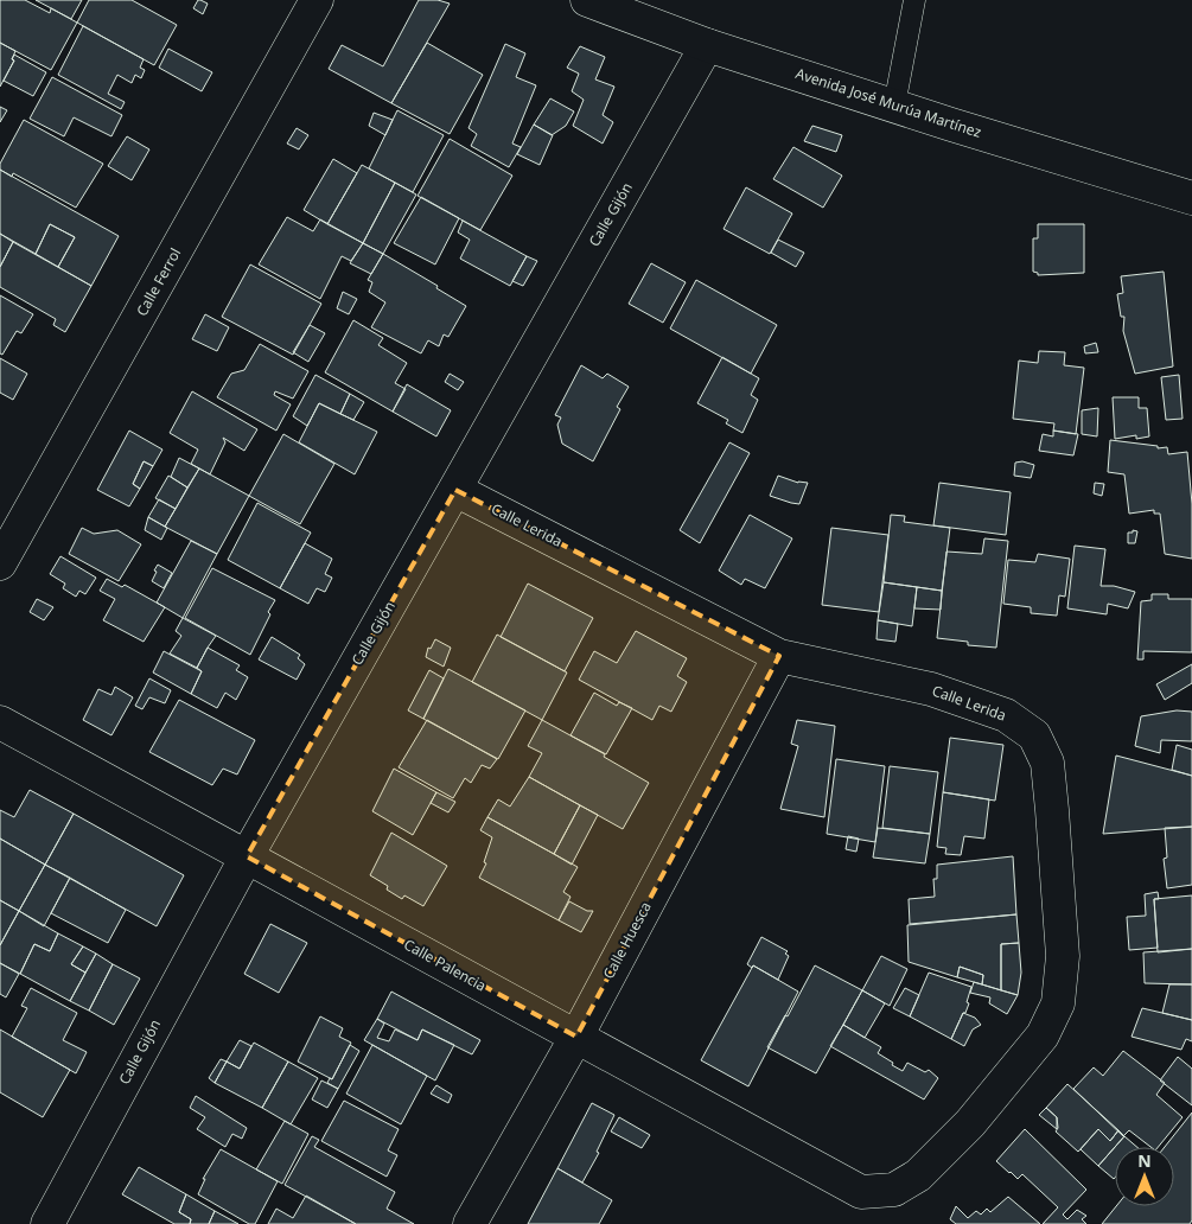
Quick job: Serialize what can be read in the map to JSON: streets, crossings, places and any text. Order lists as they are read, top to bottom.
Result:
{
  "streets": {
    "street": [
      "Avenida José Murúa Martínez",
      "Calle Gijón",
      "Calle Ferrol",
      "Calle Lerida",
      "Calle Huesca",
      "Calle Palencia"
    ]
  },
  "crossings": [
    ["Avenida José Murúa Martínez", "Calle Gijón"],
    ["Calle Gijón", "Calle Lerida"],
    ["Calle Gijón", "Calle Palencia"],
    ["Calle Lerida", "Calle Huesca"],
    ["Calle Lerida", "Calle Palencia"],
    ["Calle Huesca", "Calle Palencia"]
  ],
  "north": "top"
}
